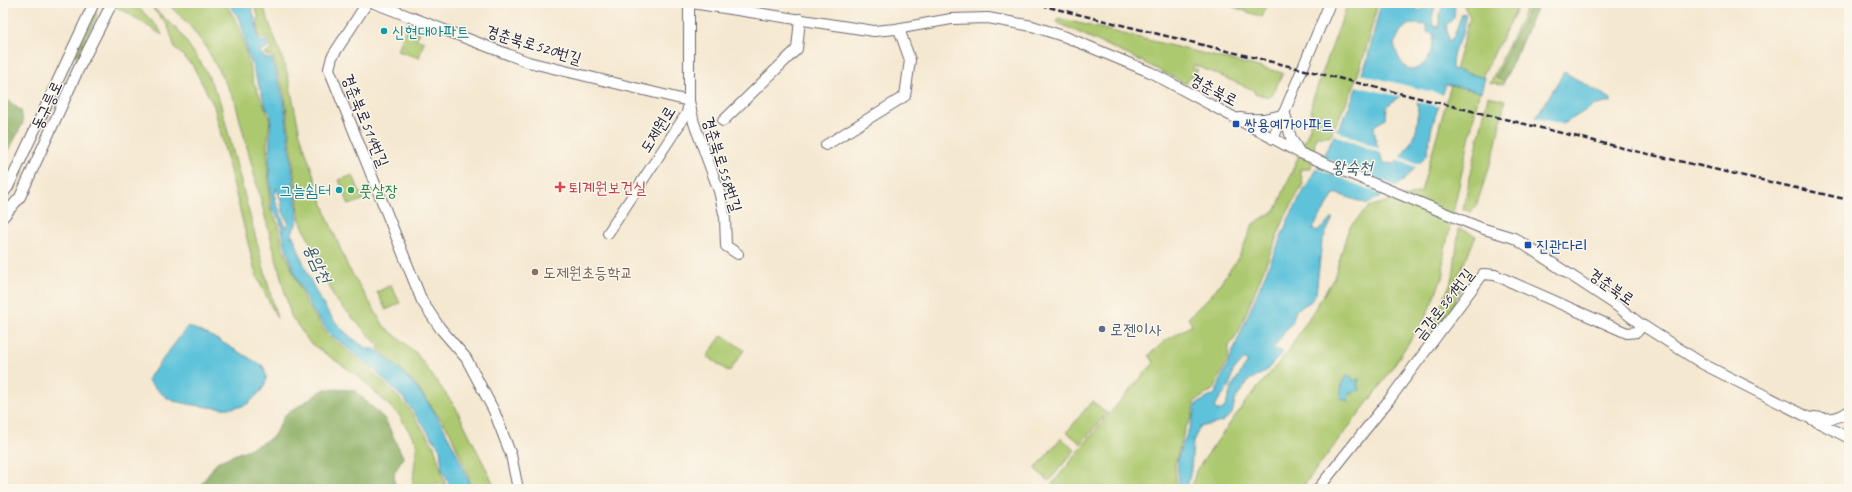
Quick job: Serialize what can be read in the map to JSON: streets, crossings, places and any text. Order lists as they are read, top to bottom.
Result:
{
  "streets": {
    "street": [
      "경춘북로520번길",
      "경춘북로",
      "동구릉로",
      "경춘북로514번길",
      "도제원로",
      "경춘북로558번길",
      "금강로361번길"
    ]
  },
  "crossings": [
    ["경춘북로520번길", "도제원로"],
    ["경춘북로520번길", "경춘북로558번길"],
    ["경춘북로", "금강로361번길"],
    ["도제원로", "경춘북로558번길"]
  ],
  "water": ["왕숙천", "용암천"],
  "places": {
    "other": [
      "신현대아파트",
      "그늘쉼터",
      "풋살장",
      "도제원초등학교",
      "로젠이사"
    ],
    "transit": ["쌍용예가아파트", "진관다리"],
    "health": ["퇴계원보건실"]
  }
}
